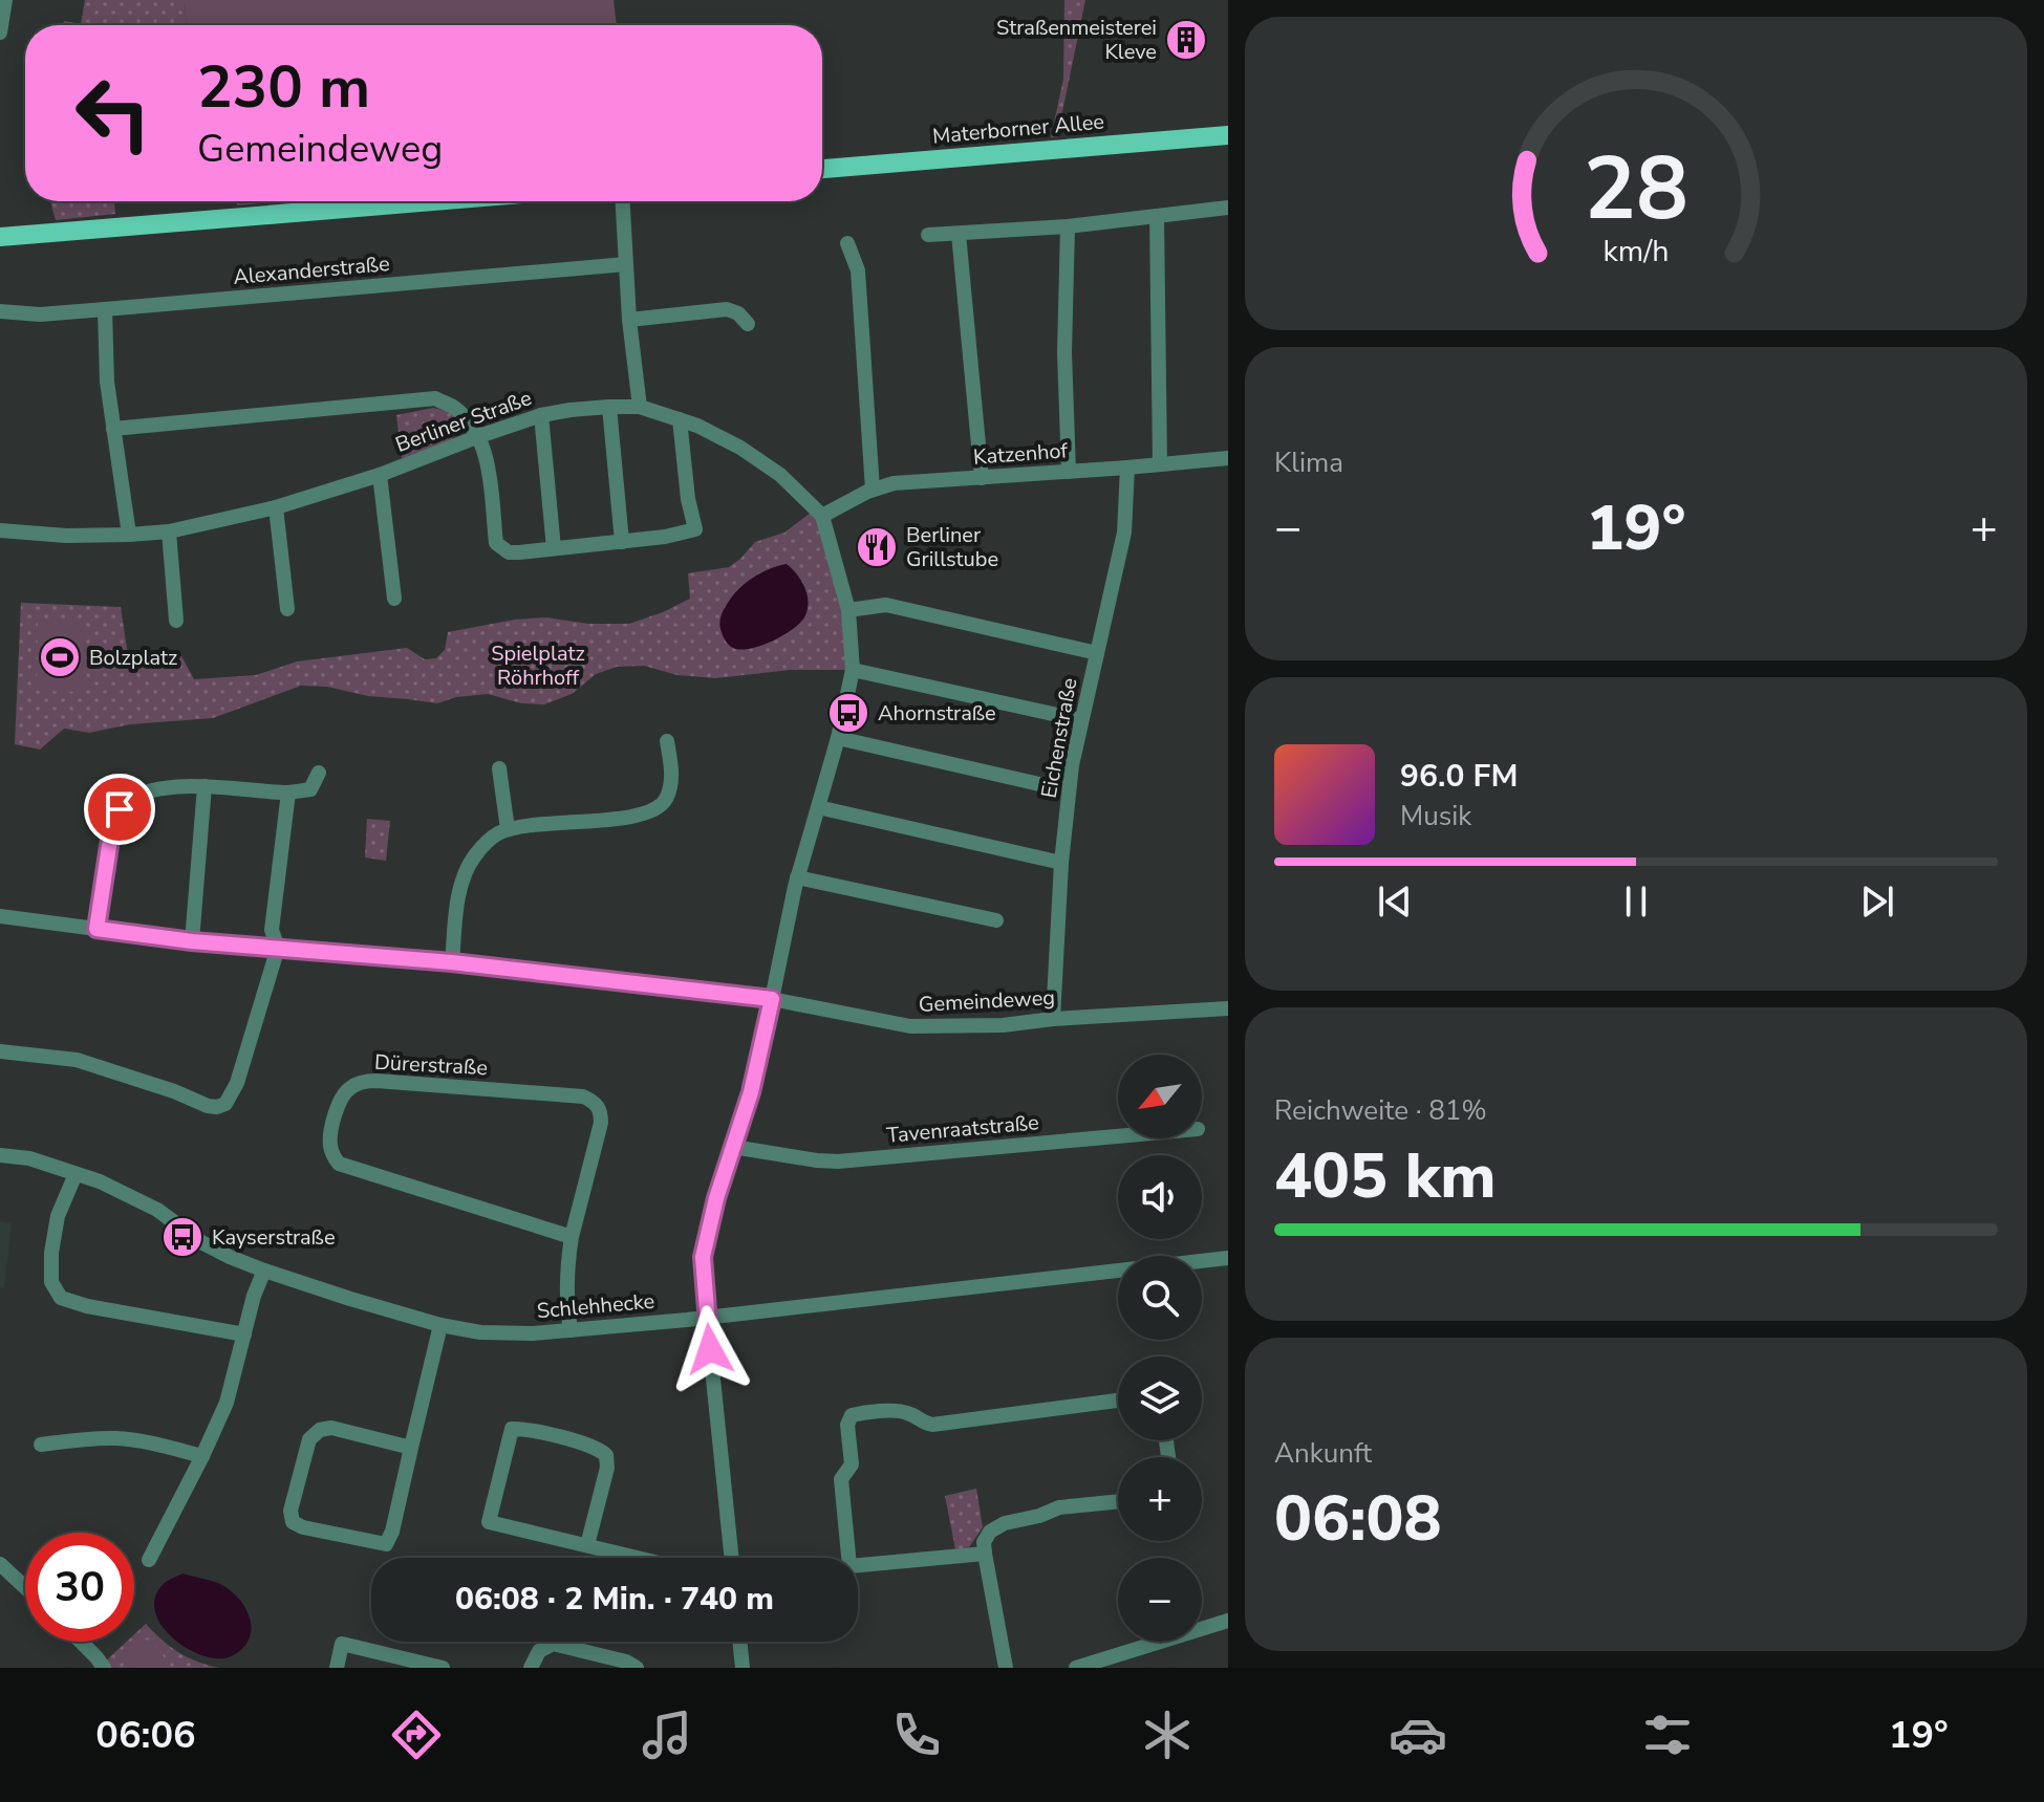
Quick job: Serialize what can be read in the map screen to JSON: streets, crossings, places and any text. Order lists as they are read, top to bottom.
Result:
{
  "streets": {
    "main road": ["Materborner Allee"],
    "street": [
      "Alexanderstraße",
      "Berliner Straße",
      "Katzenhof",
      "Eichenstraße",
      "Gemeindeweg",
      "Dürerstraße",
      "Tavenraatstraße",
      "Schlehhecke"
    ]
  },
  "crossings": [
    ["Berliner Straße", "Katzenhof"],
    ["Katzenhof", "Eichenstraße"],
    ["Eichenstraße", "Gemeindeweg"],
    ["Dürerstraße", "Schlehhecke"]
  ],
  "parks": ["Spielplatz Röhrhoff"],
  "places": {
    "building": ["Straßenmeisterei Kleve"],
    "restaurant": ["Berliner Grillstube"],
    "sports": ["Bolzplatz"],
    "bus stop": ["Ahornstraße", "Kayserstraße"]
  },
  "north": "bottom left",
  "page": {
    "turn": ["230 m", "Gemeindeweg"],
    "tile": [
      "Klima",
      ["Reichweite · 81%", "405 km"],
      ["Ankunft", "06:08"]
    ],
    "heat": ["−", "19°", "+"],
    "song": ["96.0 FM", "Musik"],
    "map_buttons": ["+", "−"],
    "limit": "30",
    "trip": "06:08 · 2 Min. · 740 m",
    "tabs": ["06:06", "19°"],
    "gauge": ["28", "km/h"]
  }
}
